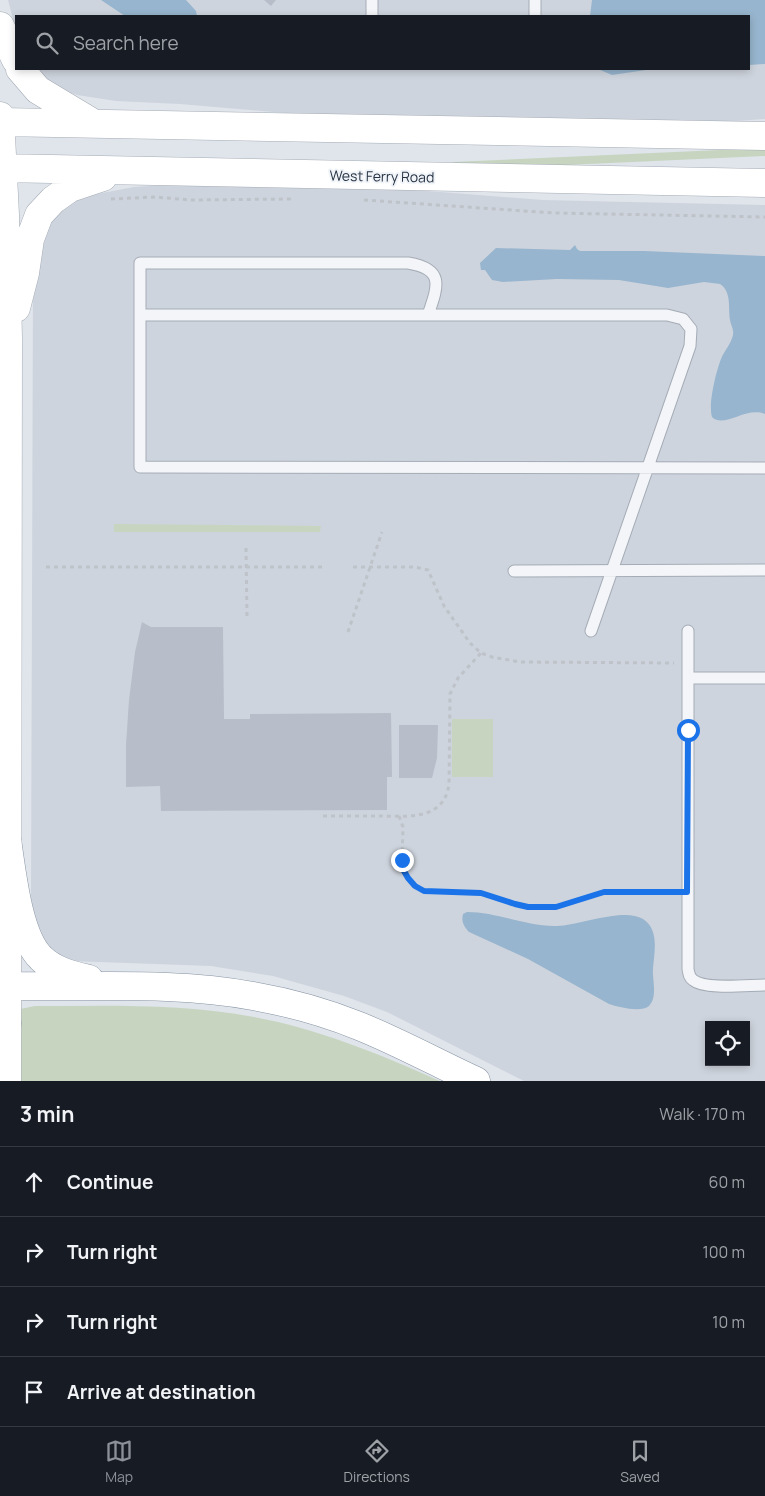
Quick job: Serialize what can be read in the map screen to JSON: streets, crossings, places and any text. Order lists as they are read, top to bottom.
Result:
{
  "streets": {
    "main road": ["West Ferry Road"]
  },
  "page": {
    "search": "Search here",
    "heading": ["3 min", "Walk · 170 m"],
    "list": [
      ["Continue", "60 m"],
      ["Turn right", "100 m"],
      ["Turn right", "10 m"],
      "Arrive at destination"
    ],
    "nav": ["Map", "Directions", "Saved"]
  }
}
